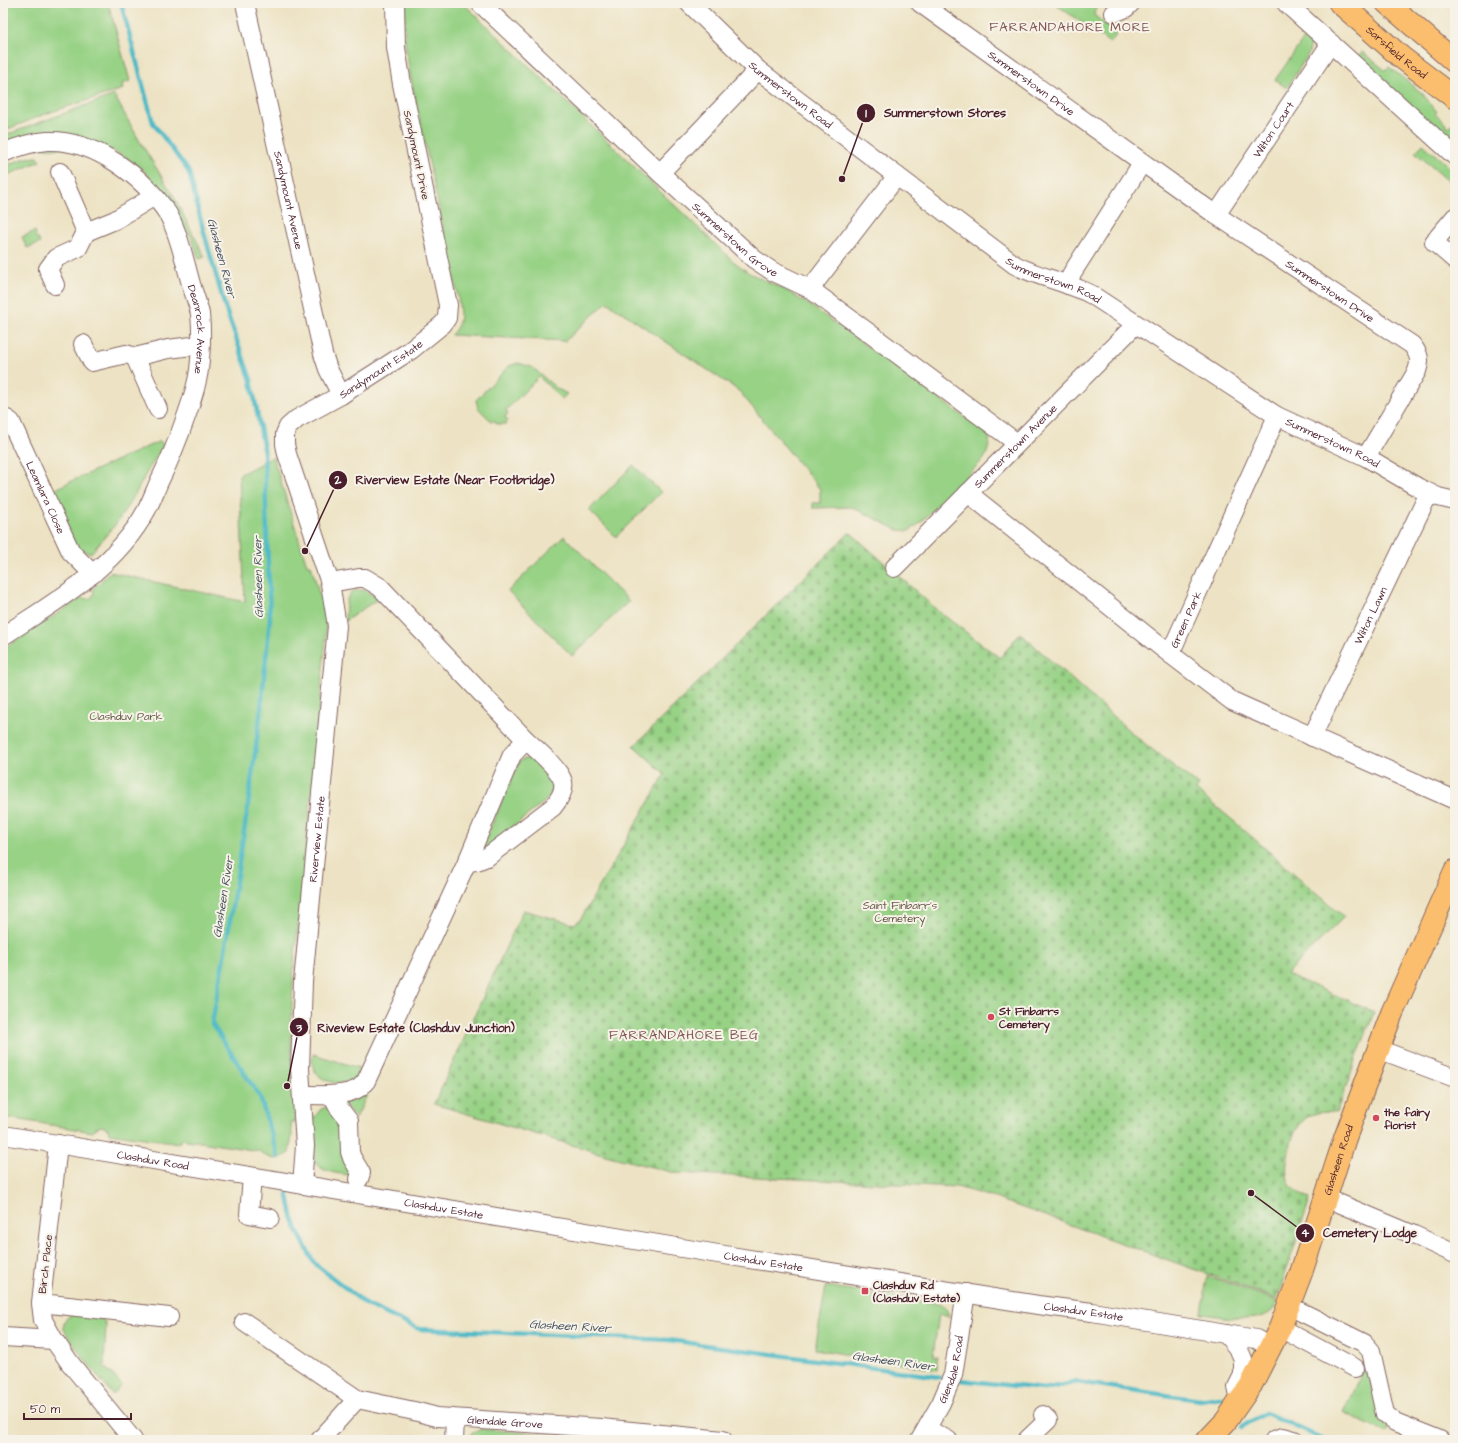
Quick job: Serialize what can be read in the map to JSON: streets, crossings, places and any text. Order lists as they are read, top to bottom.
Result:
{
  "streets": {
    "main road": ["Sarsfield Road", "Glasheen Road"],
    "street": [
      "Summerstown Drive",
      "Summerstown Road",
      "Wilton Court",
      "Sandymount Drive",
      "Sandymount Avenue",
      "Summerstown Grove",
      "Deanrock Avenue",
      "Sandymount Estate",
      "Summerstown Avenue",
      "Leamlara Close",
      "Wilton Lawn",
      "Green Park",
      "Riverview Estate",
      "Clashduv Road",
      "Clashduv Estate",
      "Birch Place",
      "Glendale Road",
      "Glendale Grove"
    ]
  },
  "crossings": [
    ["Summerstown Drive", "Summerstown Road"],
    ["Summerstown Drive", "Wilton Court"],
    ["Summerstown Road", "Summerstown Avenue"],
    ["Summerstown Road", "Wilton Lawn"],
    ["Summerstown Road", "Green Park"],
    ["Sandymount Drive", "Sandymount Estate"],
    ["Sandymount Avenue", "Sandymount Estate"],
    ["Summerstown Grove", "Summerstown Avenue"],
    ["Deanrock Avenue", "Leamlara Close"],
    ["Sandymount Estate", "Riverview Estate"],
    ["Summerstown Avenue", "Green Park"],
    ["Riverview Estate", "Clashduv Road"],
    ["Riverview Estate", "Clashduv Estate"],
    ["Glasheen Road", "Clashduv Estate"],
    ["Clashduv Road", "Clashduv Estate"],
    ["Clashduv Road", "Birch Place"],
    ["Clashduv Estate", "Glendale Road"]
  ],
  "districts": ["FARRANDAHORE MORE", "FARRANDAHORE BEG"],
  "water": ["Glasheen River"],
  "parks": ["Clashduv Park", "Saint Finbarr's Cemetery"],
  "places": {
    "other": [
      "Summerstown Stores",
      "Riverview Estate (Near Footbridge)",
      "St Finbarrs Cemetery",
      "Riveview Estate (Clashduv Junction)",
      "the fairy florist",
      "Cemetery Lodge"
    ],
    "transit": ["Clashduv Rd (Clashduv Estate)"]
  },
  "scale_bar": "50 m"
}
